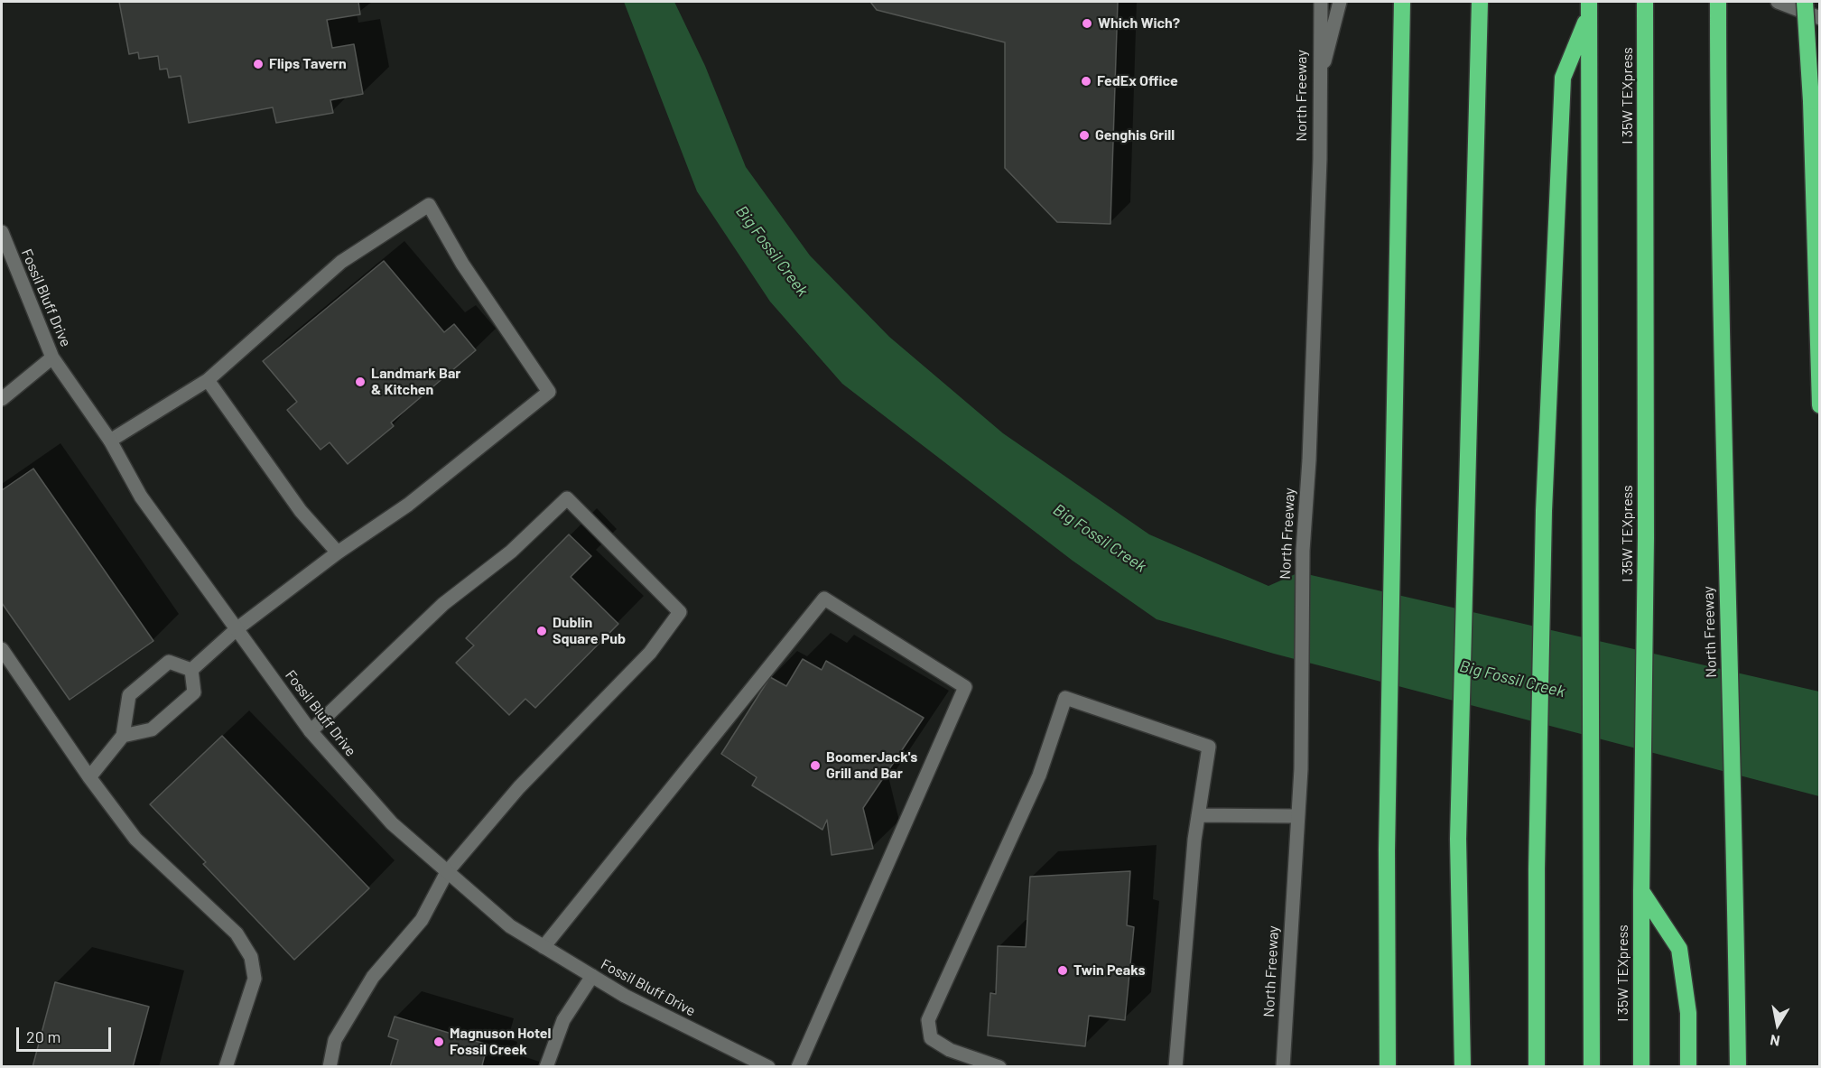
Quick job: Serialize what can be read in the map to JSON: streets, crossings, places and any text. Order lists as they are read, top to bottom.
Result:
{
  "streets": {
    "highway": ["North Freeway", "I 35W TEXpress"],
    "street": ["Fossil Bluff Drive"]
  },
  "water": ["Big Fossil Creek"],
  "places": [
    "Which Wich?",
    "Flips Tavern",
    "FedEx Office",
    "Genghis Grill",
    "Landmark Bar & Kitchen",
    "Dublin Square Pub",
    "BoomerJack's Grill and Bar",
    "Twin Peaks",
    "Magnuson Hotel Fossil Creek"
  ],
  "scale_bar": "20 m",
  "north": "bottom"
}
